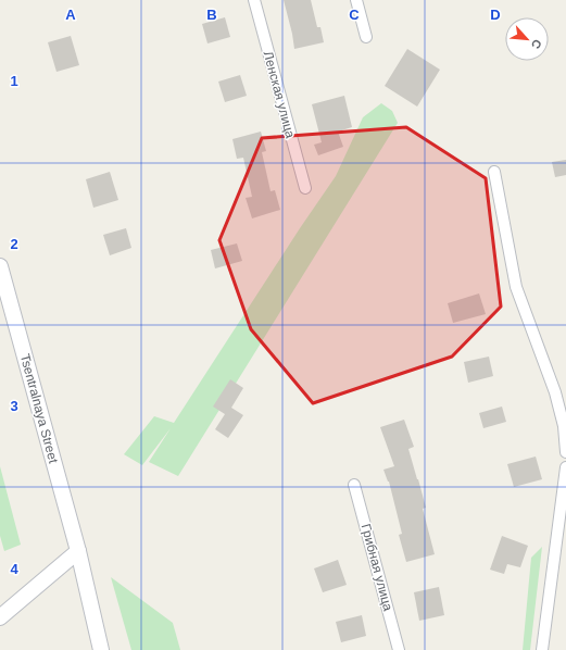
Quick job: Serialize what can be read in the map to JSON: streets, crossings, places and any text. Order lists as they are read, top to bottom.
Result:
{
  "streets": {
    "main road": ["Tsentralnaya Street"],
    "street": ["Ленская улица", "Грибная улица"]
  },
  "north": "bottom right",
  "grid": {
    "columns": [
      "A",
      "B",
      "C",
      "D"
    ],
    "rows": [
      "1",
      "2",
      "3",
      "4"
    ]
  }
}
